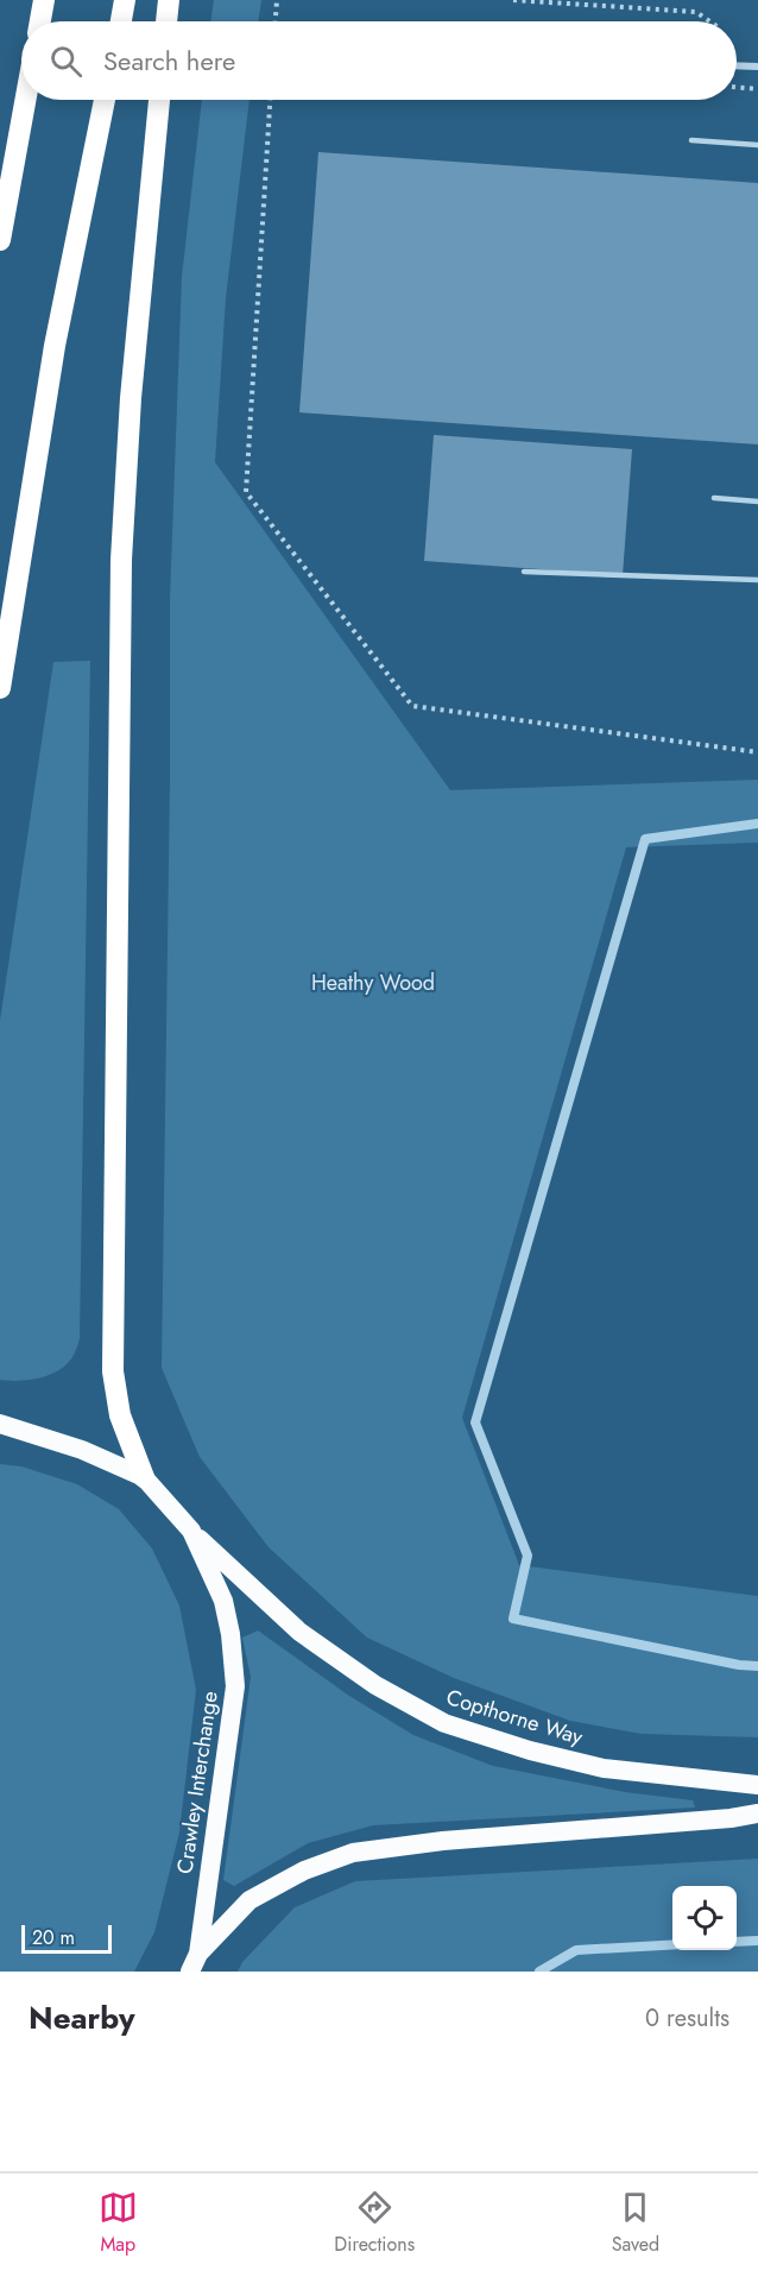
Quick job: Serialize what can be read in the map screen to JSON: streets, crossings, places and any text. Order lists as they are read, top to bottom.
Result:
{
  "streets": {
    "highway": ["Copthorne Way", "Crawley Interchange"]
  },
  "crossings": [
    ["Copthorne Way", "Crawley Interchange"]
  ],
  "parks": ["Heathy Wood"],
  "scale_bar": "20 m",
  "page": {
    "search": "Search here",
    "scale": "20 m",
    "heading": ["Nearby", "0 results"],
    "nav": ["Map", "Directions", "Saved"]
  }
}
